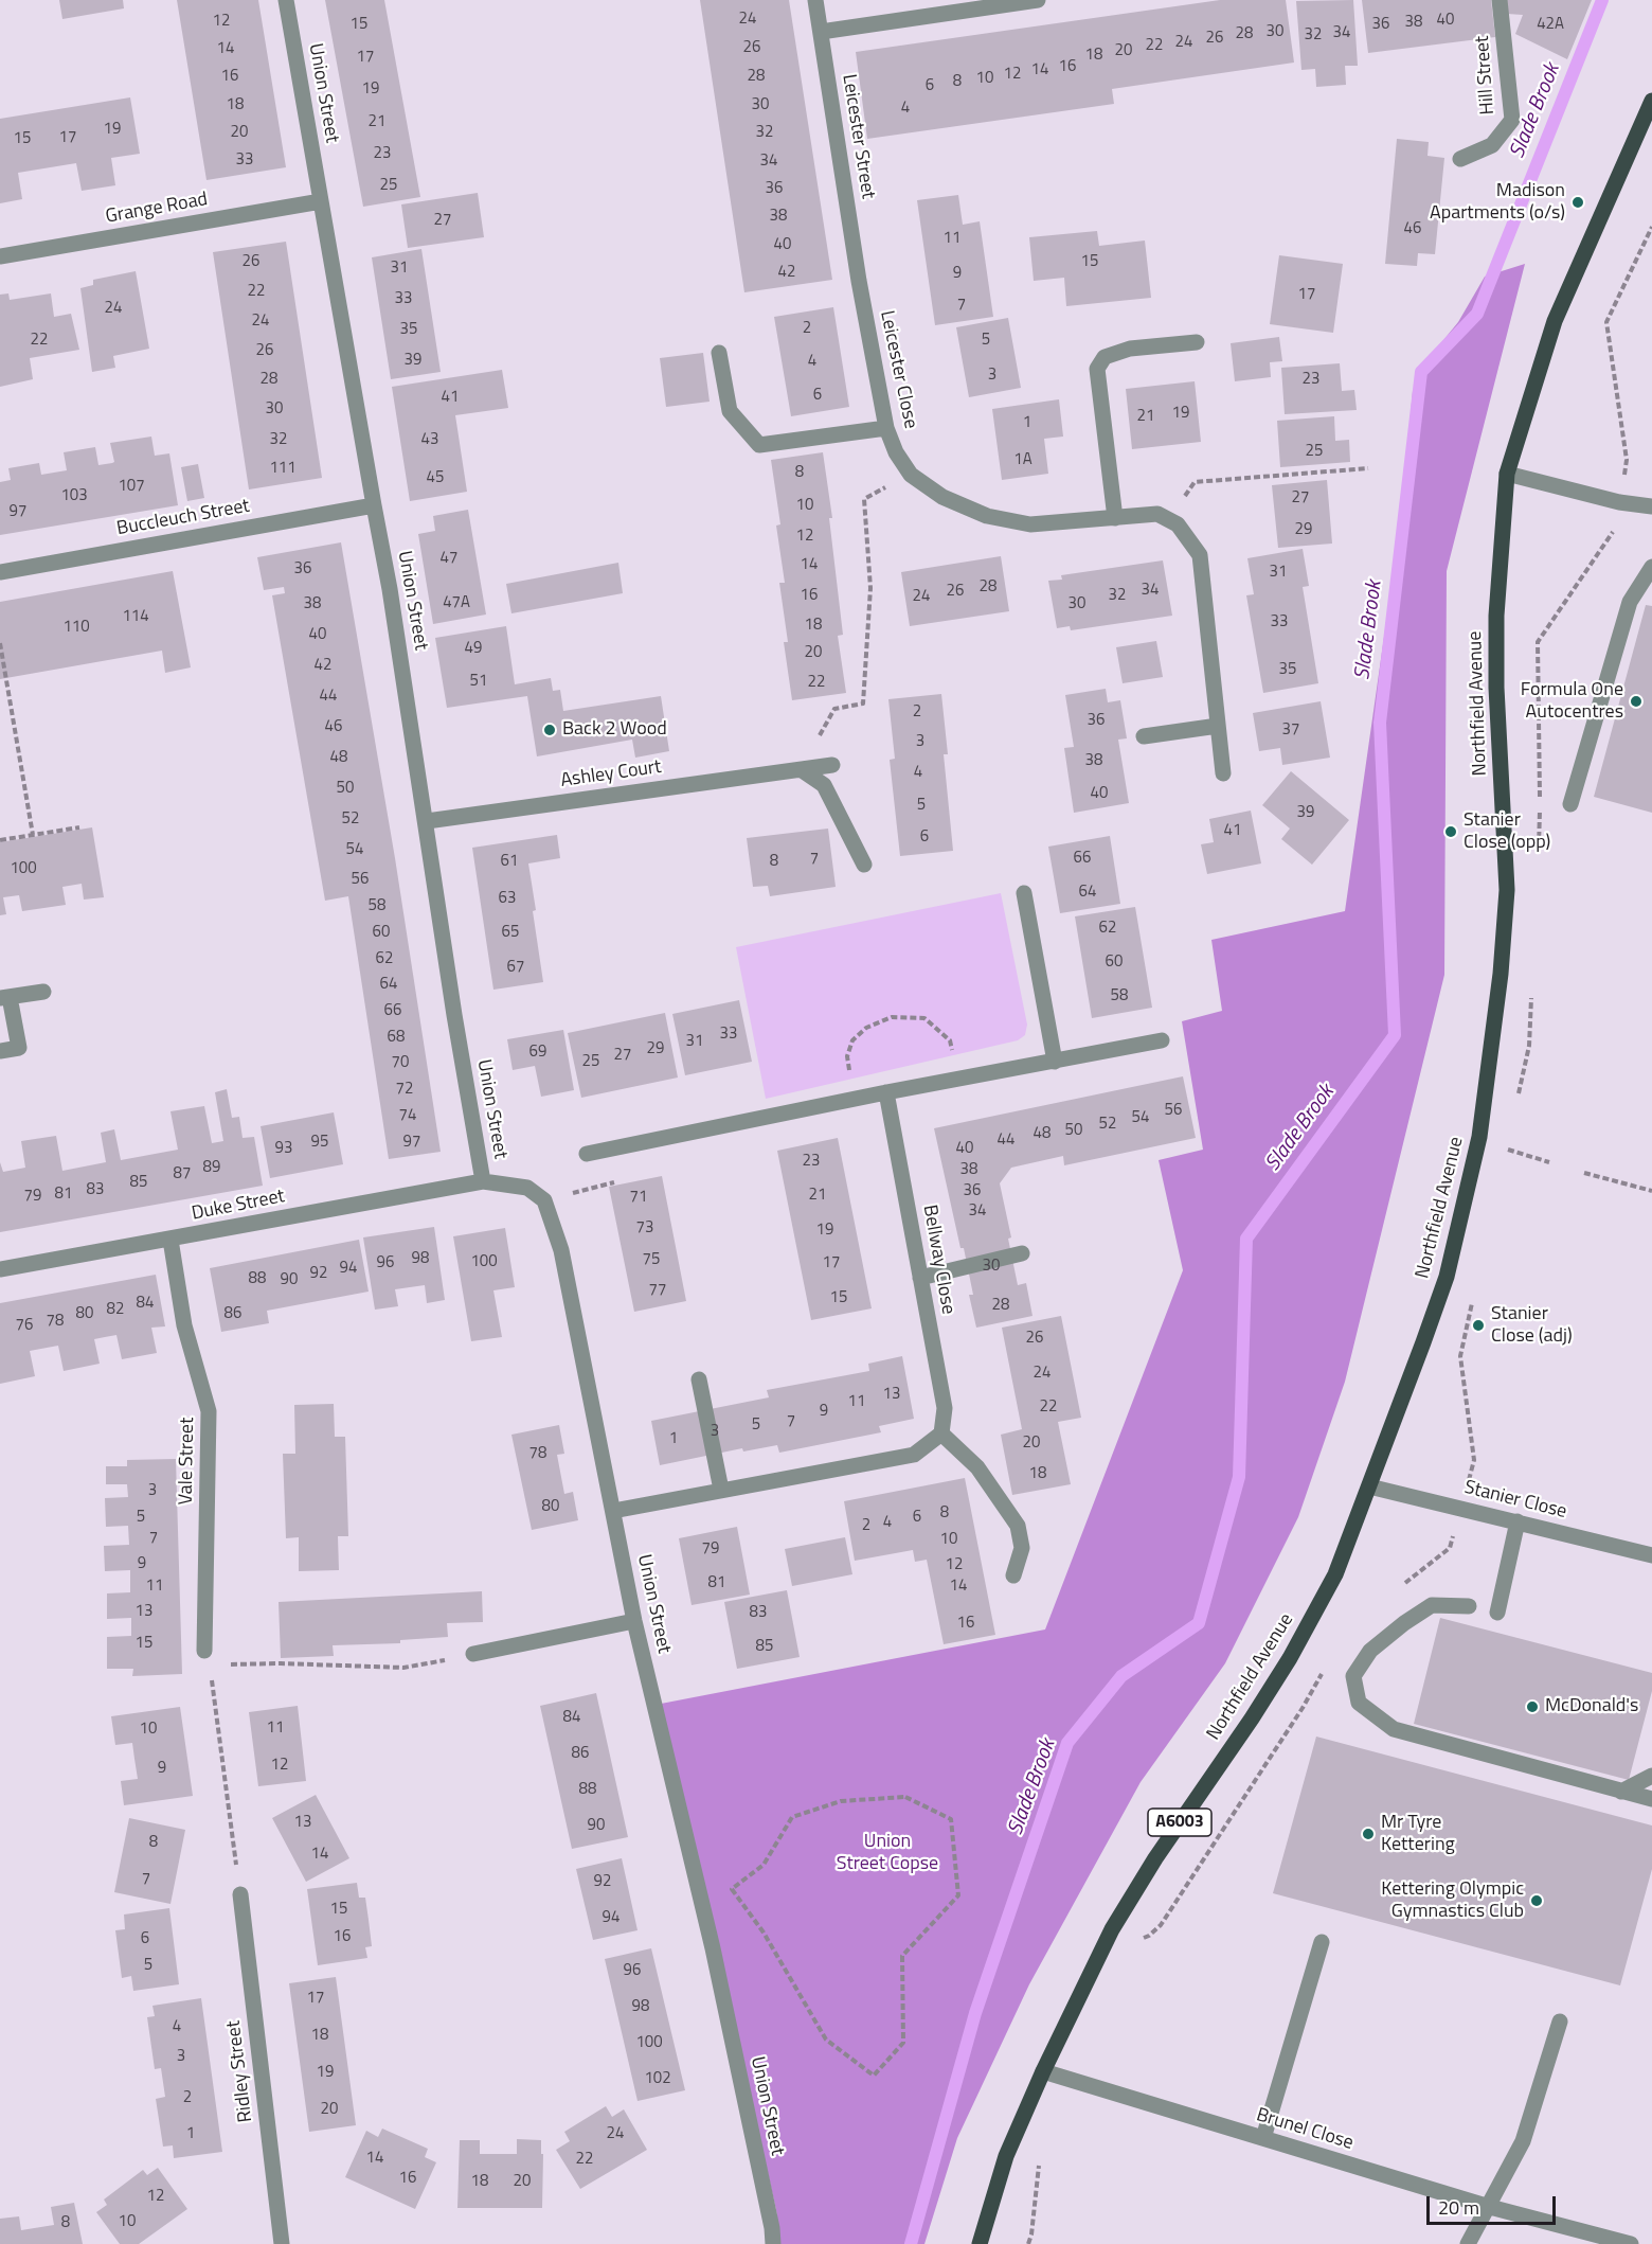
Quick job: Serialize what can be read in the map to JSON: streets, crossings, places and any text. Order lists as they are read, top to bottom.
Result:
{
  "streets": {
    "main road": ["Northfield Avenue", "A6003"],
    "street": [
      "Hill Street",
      "Union Street",
      "Leicester Street",
      "Grange Road",
      "Leicester Close",
      "Buccleuch Street",
      "Ashley Court",
      "Duke Street",
      "Bellway Close",
      "Vale Street",
      "Stanier Close",
      "Ridley Street",
      "Brunel Close"
    ]
  },
  "crossings": [
    ["Union Street", "Grange Road"],
    ["Union Street", "Buccleuch Street"],
    ["Union Street", "Ashley Court"],
    ["Union Street", "Duke Street"],
    ["Leicester Street", "Leicester Close"],
    ["Northfield Avenue", "Stanier Close"],
    ["Northfield Avenue", "Brunel Close"],
    ["Duke Street", "Vale Street"]
  ],
  "water": ["Slade Brook"],
  "parks": ["Union Street Copse"],
  "places": [
    "Madison Apartments (o/s)",
    "Formula One Autocentres",
    "Back 2 Wood",
    "Stanier Close (opp)",
    "Stanier Close (adj)",
    "McDonald's",
    "Mr Tyre Kettering",
    "Kettering Olympic Gymnastics Club"
  ],
  "house_numbers": [
    "24",
    "40",
    "12",
    "38",
    "15",
    "36",
    "42A",
    "30",
    "34",
    "28",
    "32",
    "26",
    "24",
    "22",
    "26",
    "14",
    "20",
    "18",
    "17",
    "16",
    "14",
    "12",
    "16",
    "28",
    "10",
    "8",
    "6",
    "19",
    "18",
    "30",
    "4",
    "21",
    "19",
    "20",
    "32",
    "17",
    "15",
    "23",
    "33",
    "34",
    "25",
    "36",
    "38",
    "27",
    "46",
    "11",
    "40",
    "26",
    "15",
    "31",
    "42",
    "9",
    "22",
    "17",
    "33",
    "7",
    "24",
    "24",
    "2",
    "35",
    "22",
    "5",
    "26",
    "39",
    "4",
    "3",
    "28",
    "23",
    "6",
    "41",
    "30",
    "19",
    "21",
    "1",
    "32",
    "43",
    "25",
    "1A",
    "111",
    "8",
    "45",
    "107",
    "103",
    "27",
    "10",
    "97",
    "29",
    "12",
    "47",
    "14",
    "36",
    "31",
    "28",
    "34",
    "26",
    "16",
    "32",
    "24",
    "47A",
    "38",
    "30",
    "114",
    "33",
    "18",
    "110",
    "40",
    "49",
    "20",
    "42",
    "35",
    "51",
    "22",
    "44",
    "2",
    "36",
    "46",
    "37",
    "3",
    "48",
    "38",
    "4",
    "50",
    "40",
    "5",
    "39",
    "52",
    "41",
    "6",
    "54",
    "66",
    "7",
    "61",
    "8",
    "100",
    "56",
    "64",
    "63",
    "58",
    "62",
    "60",
    "65",
    "62",
    "60",
    "67",
    "64",
    "58",
    "66",
    "33",
    "68",
    "31",
    "29",
    "69",
    "27",
    "25",
    "70",
    "72",
    "56",
    "74",
    "54",
    "52",
    "50",
    "48",
    "44",
    "95",
    "97",
    "93",
    "40",
    "23",
    "89",
    "38",
    "87",
    "85",
    "83",
    "36",
    "81",
    "21",
    "79",
    "71",
    "34",
    "73",
    "19",
    "98",
    "75",
    "100",
    "96",
    "17",
    "30",
    "94",
    "92",
    "88",
    "90",
    "77",
    "15",
    "84",
    "28",
    "82",
    "80",
    "86",
    "78",
    "76",
    "26",
    "24",
    "13",
    "11",
    "22",
    "9",
    "7",
    "5",
    "3",
    "1",
    "20",
    "78",
    "18",
    "3",
    "80",
    "8",
    "5",
    "6",
    "4",
    "2",
    "7",
    "10",
    "79",
    "9",
    "12",
    "81",
    "11",
    "14",
    "13",
    "83",
    "16",
    "15",
    "85",
    "84",
    "11",
    "10",
    "86",
    "12",
    "9",
    "88",
    "13",
    "90",
    "8",
    "14",
    "7",
    "92",
    "15",
    "94",
    "16",
    "6",
    "5",
    "96",
    "17",
    "98",
    "4",
    "18",
    "100",
    "3",
    "19",
    "102",
    "2",
    "20",
    "1",
    "24",
    "14",
    "22",
    "16",
    "18",
    "20",
    "12",
    "10",
    "8"
  ],
  "scale_bar": "20 m"
}
